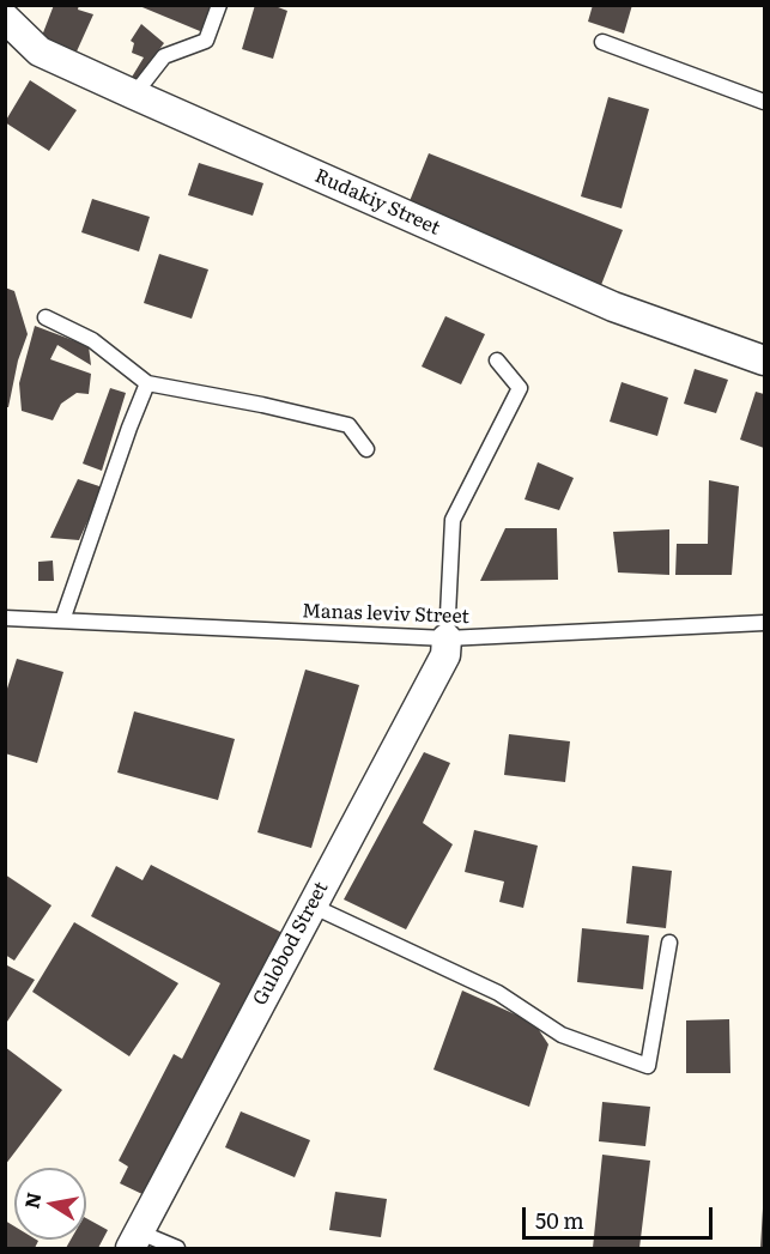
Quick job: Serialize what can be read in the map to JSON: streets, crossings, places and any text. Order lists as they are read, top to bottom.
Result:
{
  "streets": {
    "street": ["Rudakiy Street", "Gulobod Street"],
    "lane": ["Manas leviv Street"]
  },
  "crossings": [
    ["Manas leviv Street", "Gulobod Street"]
  ],
  "scale_bar": "50 m",
  "north": "left"
}
